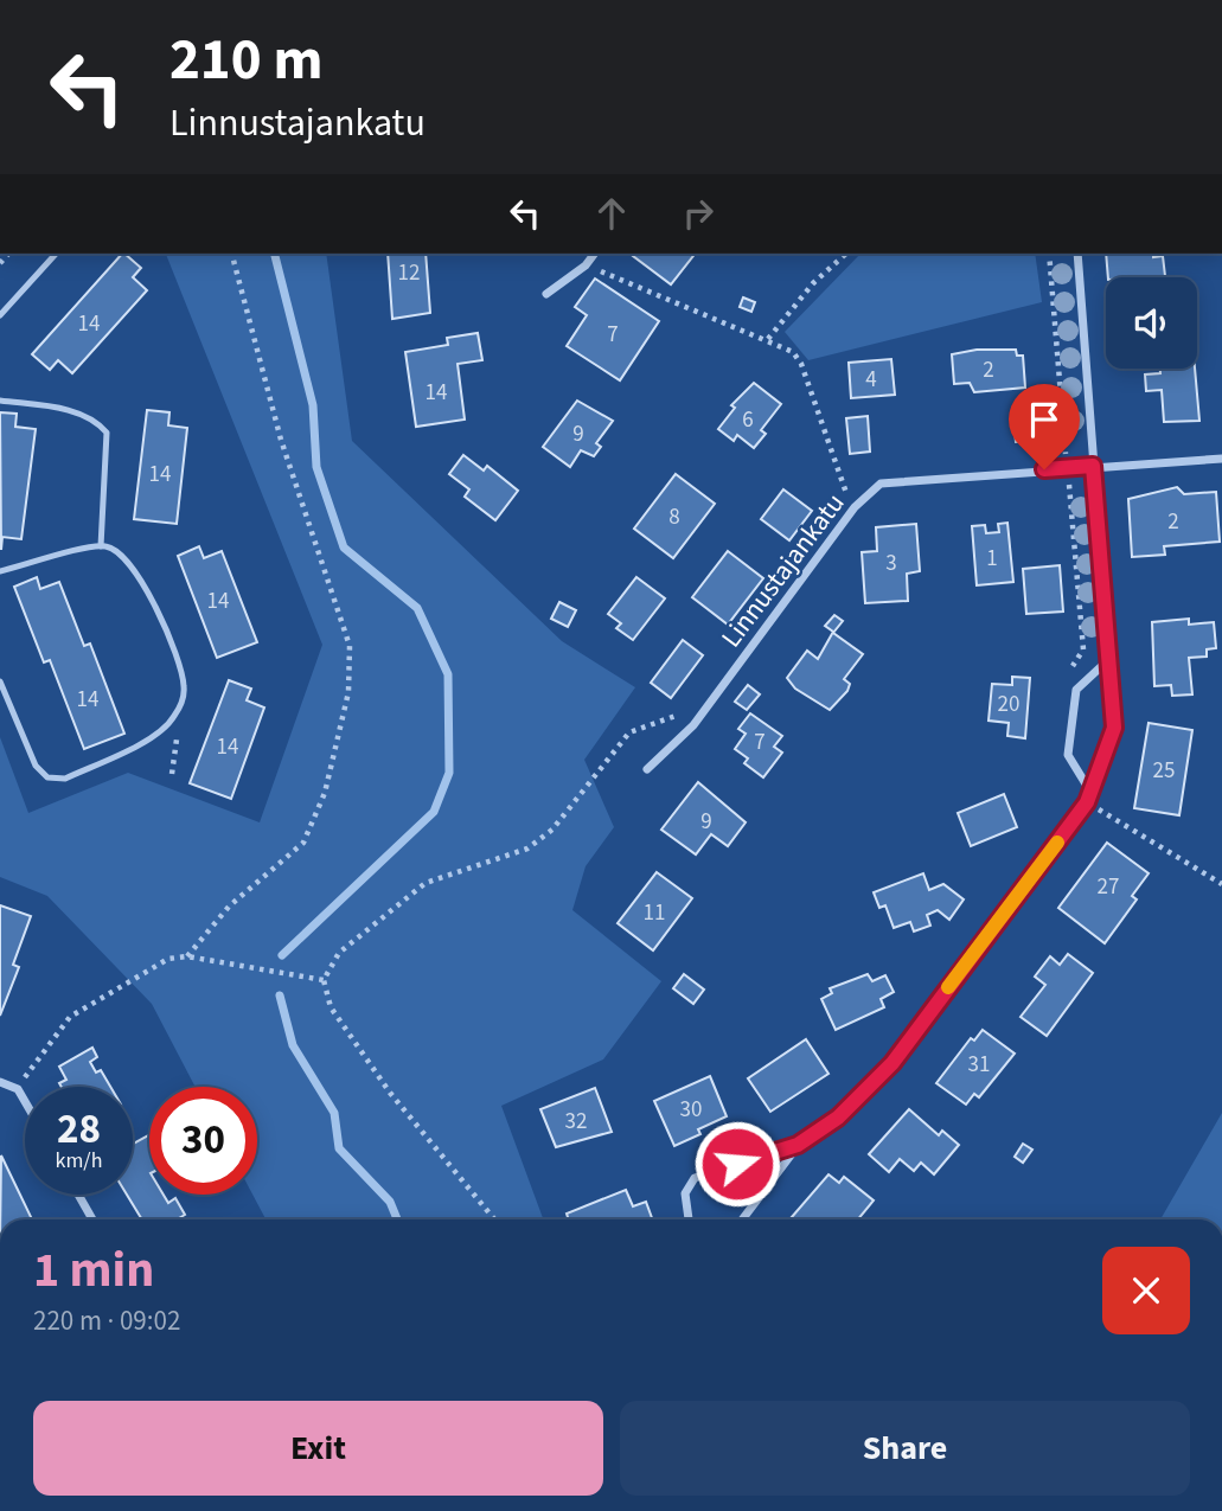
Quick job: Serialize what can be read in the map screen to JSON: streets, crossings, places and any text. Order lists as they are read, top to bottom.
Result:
{
  "streets": {
    "street": ["Linnustajankatu"]
  },
  "house_numbers": [
    "12",
    "14",
    "7",
    "2",
    "4",
    "14",
    "6",
    "9",
    "14",
    "8",
    "2",
    "1",
    "3",
    "14",
    "14",
    "20",
    "7",
    "14",
    "25",
    "9",
    "27",
    "11",
    "31",
    "30",
    "32"
  ],
  "page": {
    "turn": ["210 m", "Linnustajankatu"],
    "speed": "28 km/h",
    "limit": "30",
    "heading": ["1 min", "220 m · 09:02"],
    "buttons": ["Exit", "Share"]
  }
}
